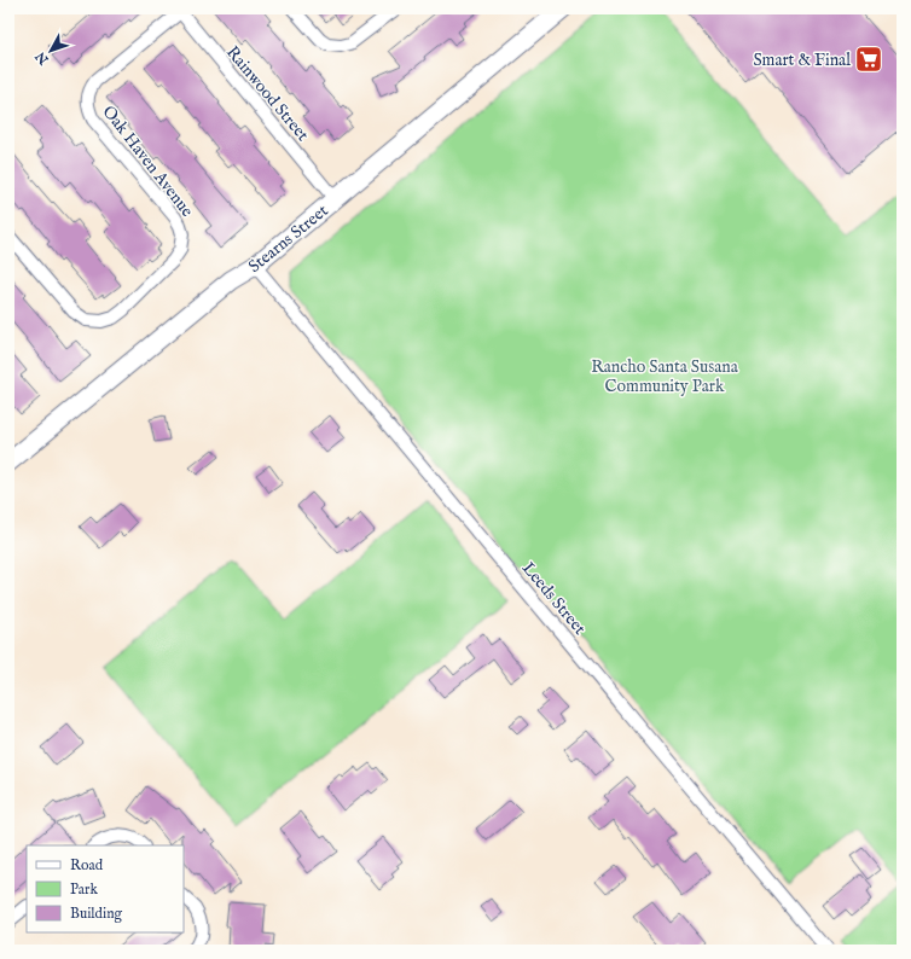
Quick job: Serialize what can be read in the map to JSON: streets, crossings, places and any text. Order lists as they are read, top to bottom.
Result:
{
  "streets": {
    "main road": ["Stearns Street"],
    "street": ["Rainwood Street", "Oak Haven Avenue", "Leeds Street"]
  },
  "crossings": [
    ["Rainwood Street", "Oak Haven Avenue"],
    ["Rainwood Street", "Stearns Street"],
    ["Stearns Street", "Leeds Street"]
  ],
  "parks": ["Rancho Santa Susana Community Park"],
  "places": {
    "supermarket": ["Smart & Final"]
  },
  "legend": ["Road", "Park", "Building"],
  "north": "bottom left"
}
